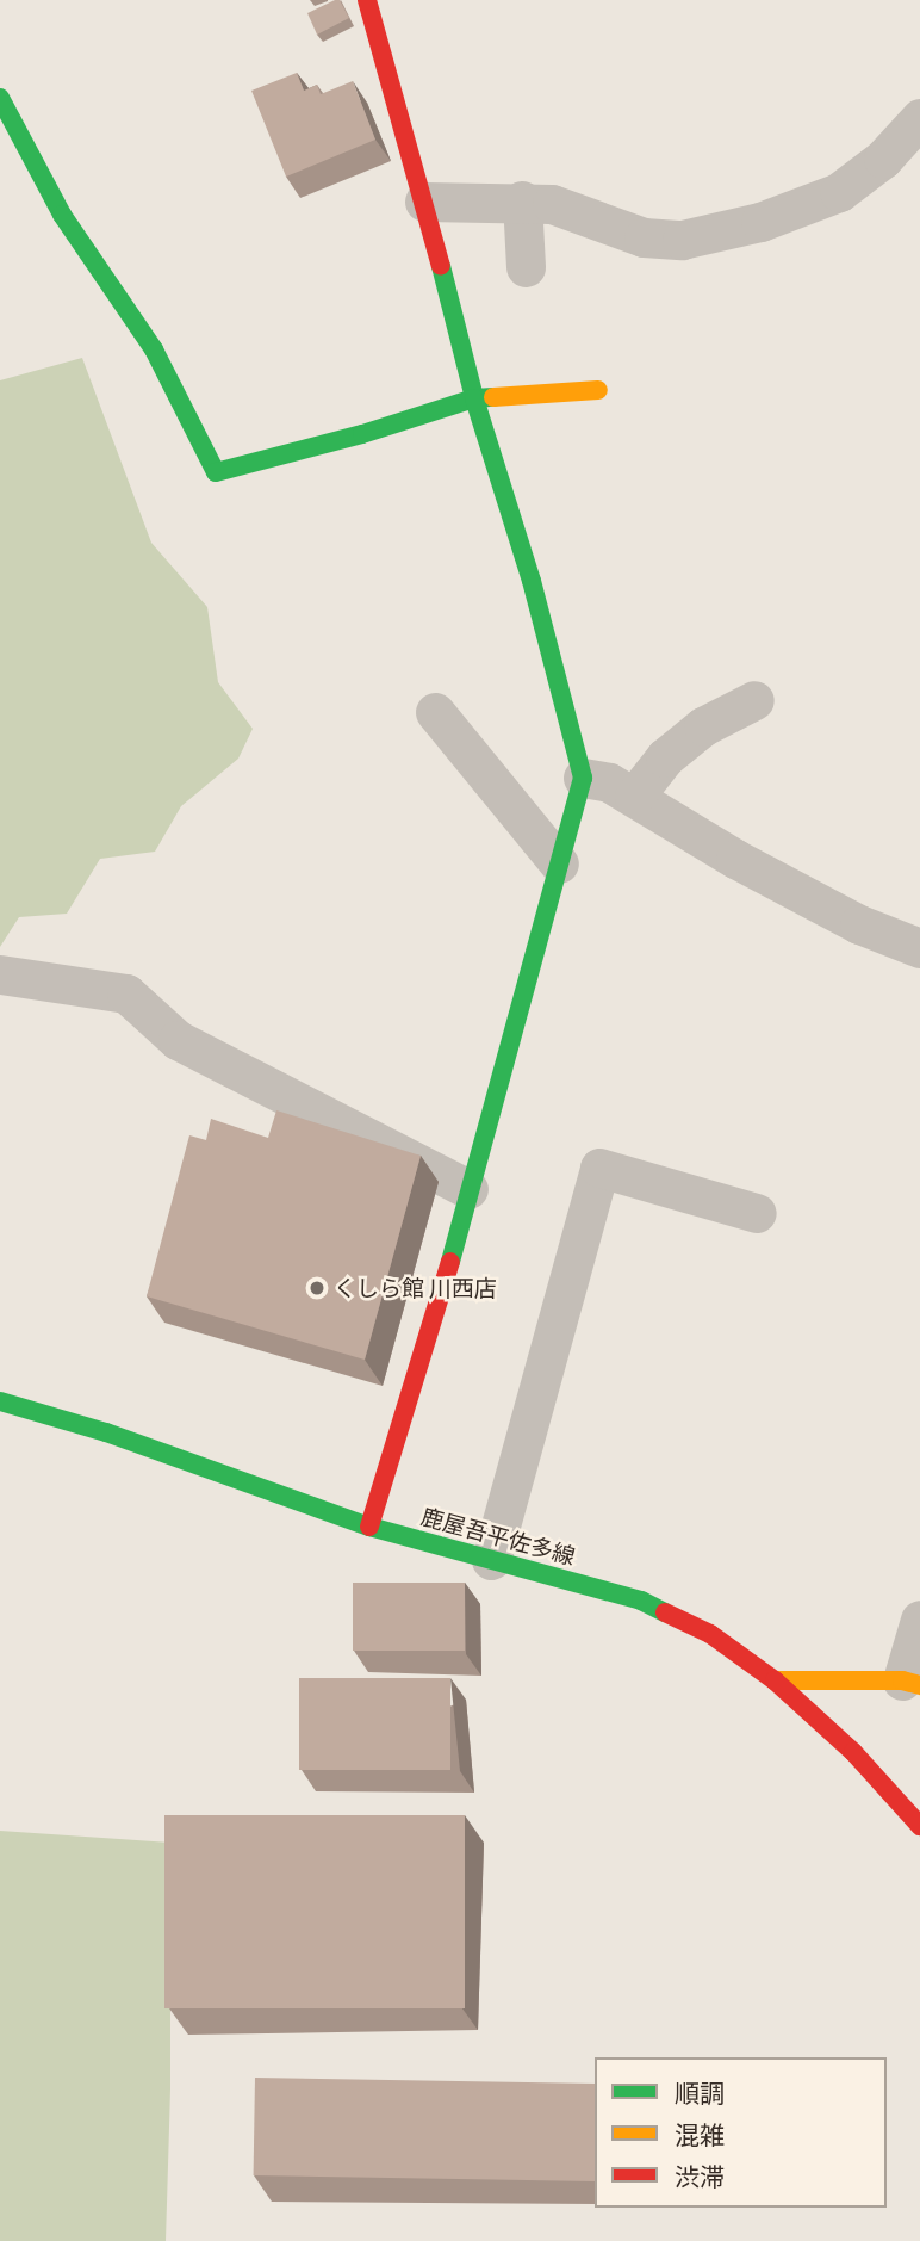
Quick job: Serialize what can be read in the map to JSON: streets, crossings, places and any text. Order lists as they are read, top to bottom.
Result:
{
  "streets": {
    "street": ["鹿屋吾平佐多線"]
  },
  "places": ["くしら館 川西店"],
  "legend": ["順調", "混雑", "渋滞"]
}
